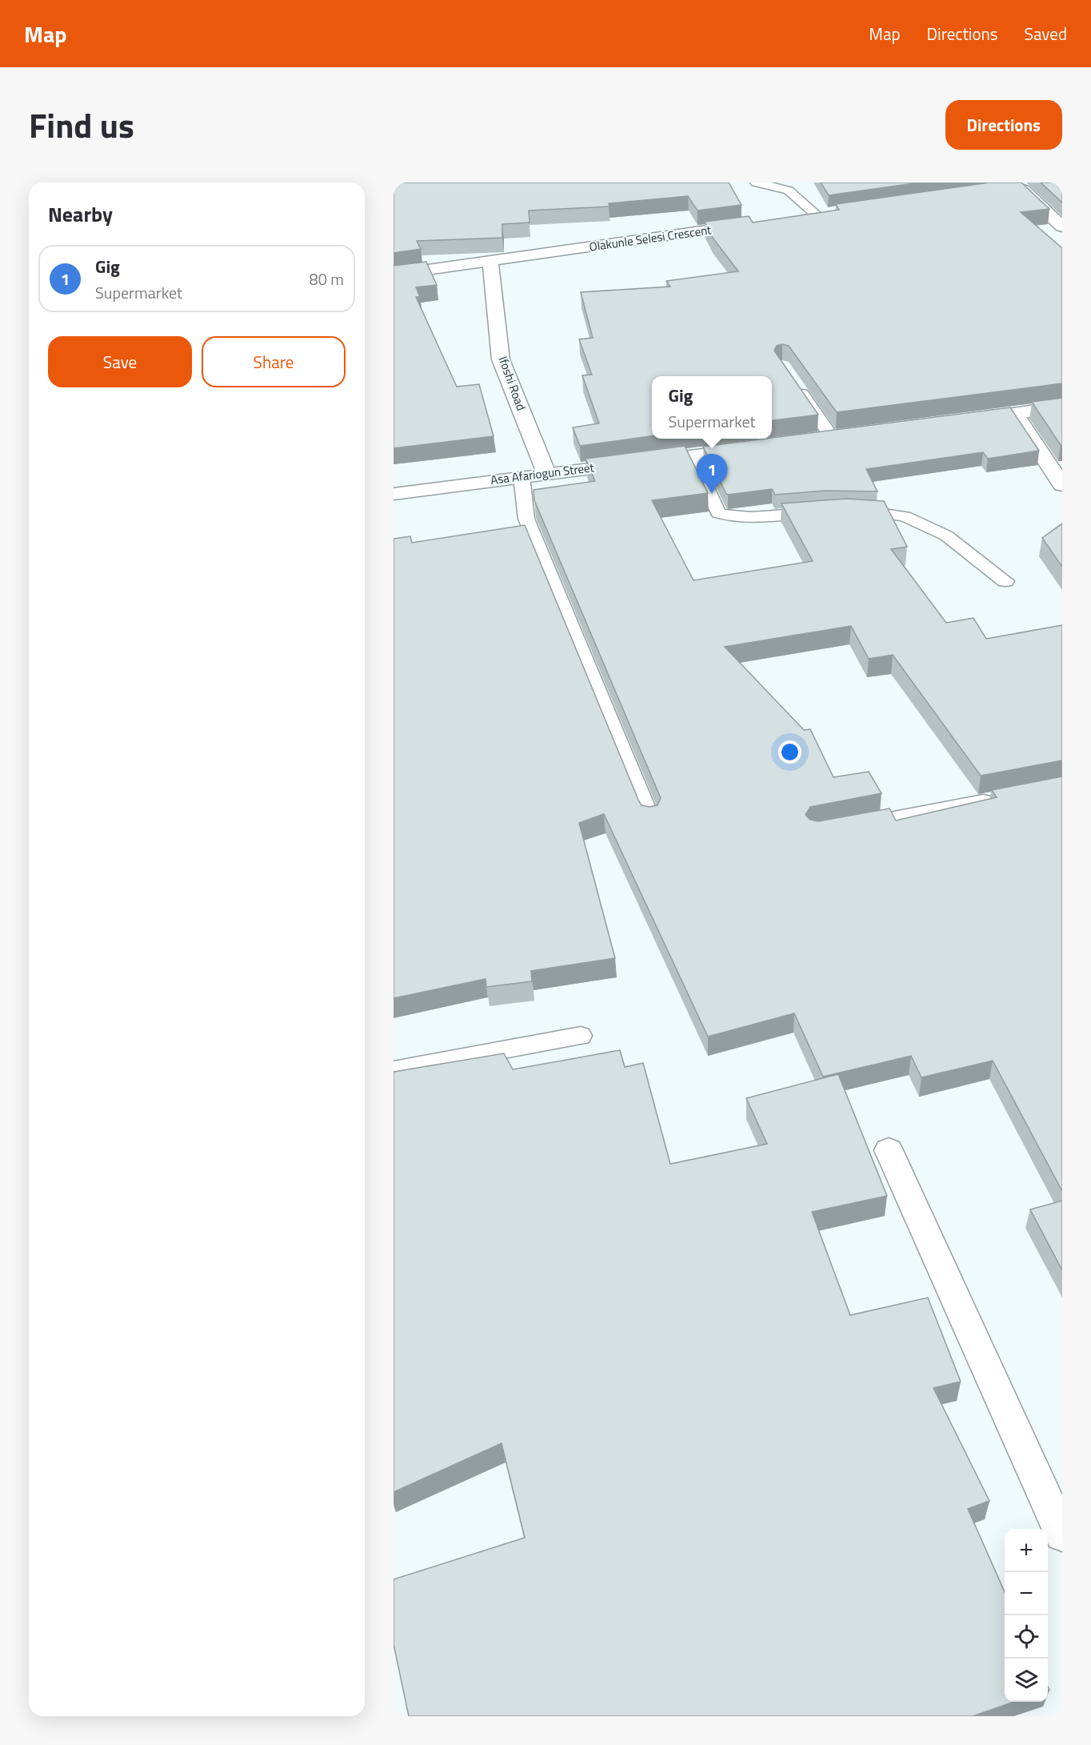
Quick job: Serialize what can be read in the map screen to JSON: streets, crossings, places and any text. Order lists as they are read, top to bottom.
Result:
{
  "streets": {
    "street": ["Olakunle Selesi Crescent", "Ifoshi Road", "Asa Afariogun Street"]
  },
  "crossings": [
    ["Olakunle Selesi Crescent", "Ifoshi Road"],
    ["Ifoshi Road", "Asa Afariogun Street"]
  ],
  "page": {
    "header": "Map",
    "nav": ["Map", "Directions", "Saved"],
    "title": "Find us",
    "buttons": [
      "Directions",
      ["Save", "Share"]
    ],
    "heading": "Nearby",
    "list": [
      {
        "mark": "1",
        "name": "Gig",
        "note": "Supermarket",
        "value": "80 m"
      }
    ],
    "popup": ["Gig", "Supermarket"],
    "pins": "1",
    "map_buttons": ["+", "−"]
  }
}
